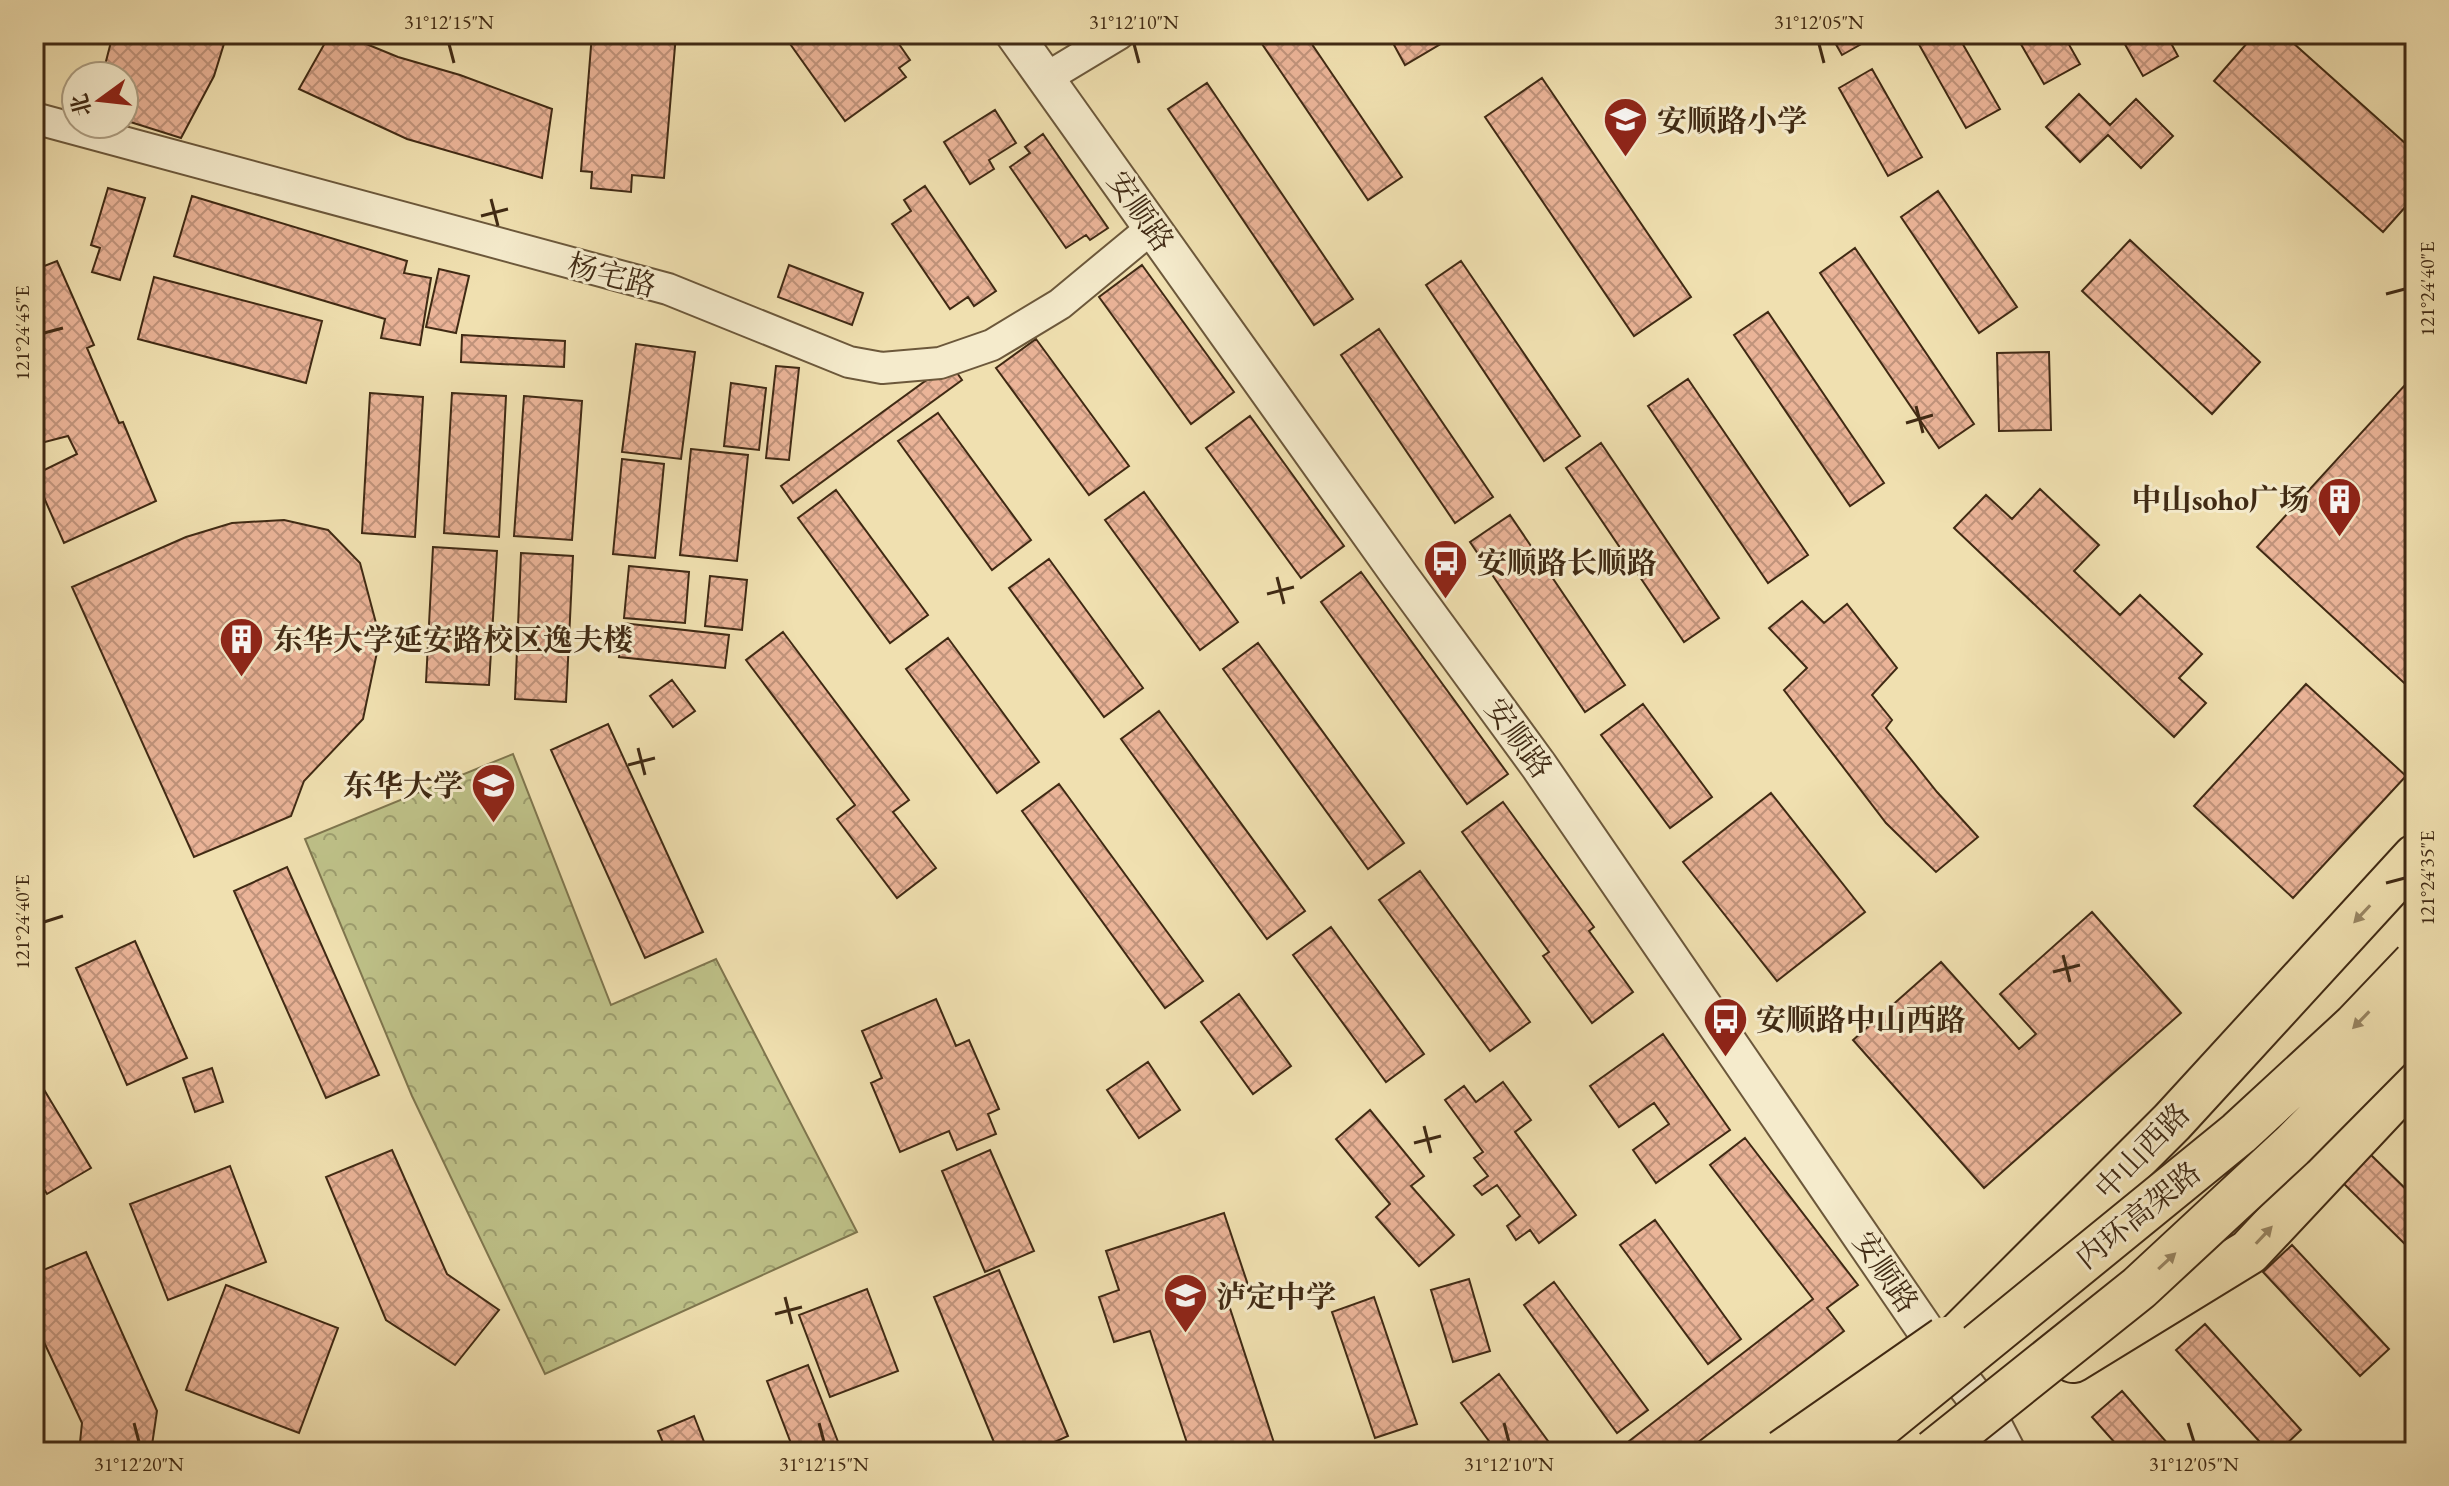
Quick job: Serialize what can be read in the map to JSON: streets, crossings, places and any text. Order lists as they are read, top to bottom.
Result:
{
  "streets": {
    "main road": ["中山西路", "内环高架路"],
    "street": ["安顺路", "杨宅路"]
  },
  "crossings": [
    ["安顺路", "杨宅路"],
    ["安顺路", "中山西路"]
  ],
  "places": {
    "school or university": ["安顺路小学", "东华大学", "泸定中学"],
    "building": ["中山soho广场", "东华大学延安路校区逸夫楼"],
    "bus stop": ["安顺路长顺路", "安顺路中山西路"]
  },
  "north": "left",
  "coordinates": [
    "31°12'15\"N",
    "31°12'10\"N",
    "31°12'05\"N",
    "121°24'40\"E",
    "121°24'45\"E",
    "121°24'35\"E",
    "31°12'20\"N"
  ]
}
